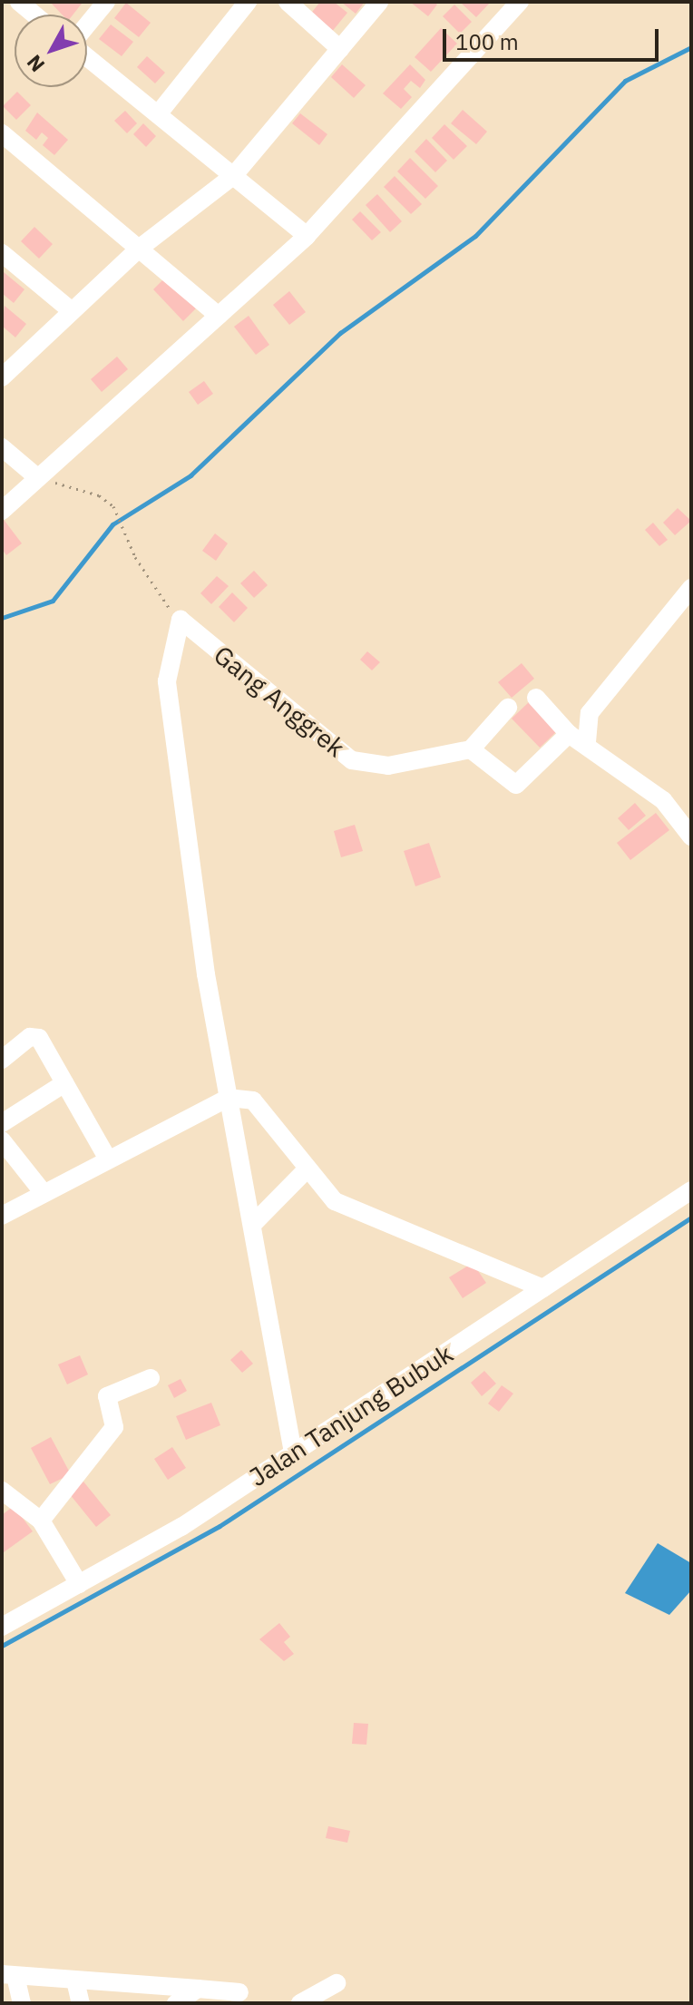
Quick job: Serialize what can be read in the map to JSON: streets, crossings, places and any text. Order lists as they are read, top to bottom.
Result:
{
  "streets": {
    "street": ["Gang Anggrek", "Jalan Tanjung Bubuk"]
  },
  "scale_bar": "100 m",
  "north": "bottom left"
}
